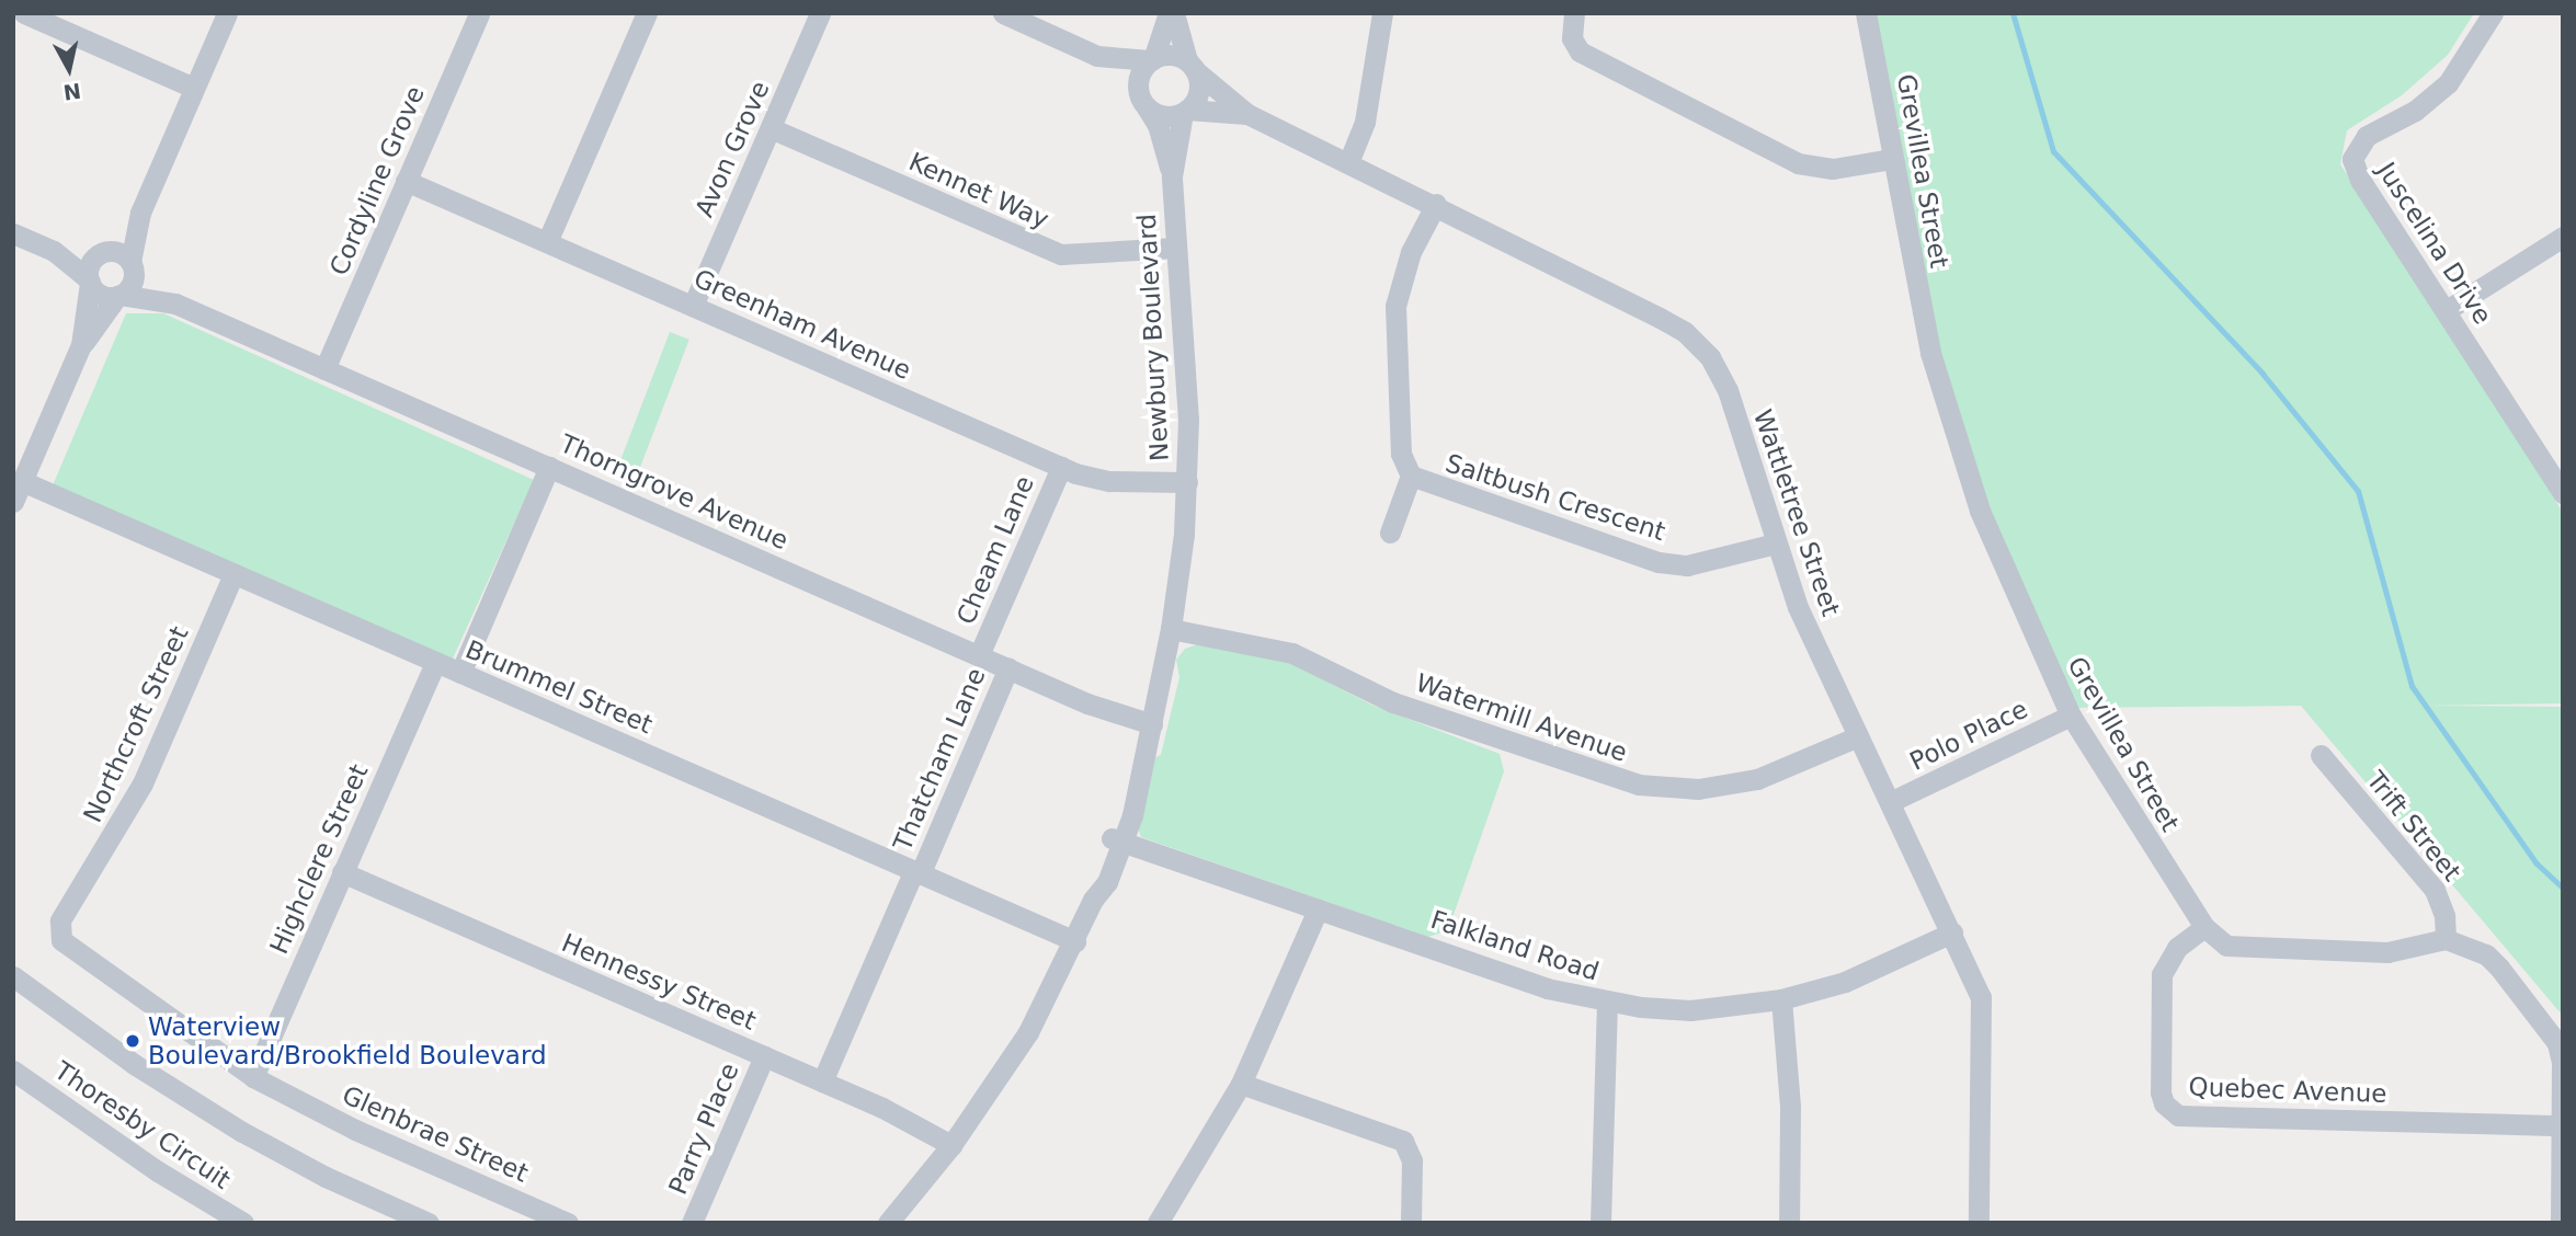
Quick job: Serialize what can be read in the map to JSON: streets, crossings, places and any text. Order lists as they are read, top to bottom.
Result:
{
  "streets": {
    "street": [
      "Avon Grove",
      "Grevillea Street",
      "Cordyline Grove",
      "Kennet Way",
      "Juscelina Drive",
      "Greenham Avenue",
      "Newbury Boulevard",
      "Thorngrove Avenue",
      "Saltbush Crescent",
      "Wattletree Street",
      "Cheam Lane",
      "Brummel Street",
      "Watermill Avenue",
      "Northcroft Street",
      "Polo Place",
      "Thatcham Lane",
      "Trift Street",
      "Highclere Street",
      "Falkland Road",
      "Hennessy Street",
      "Quebec Avenue",
      "Thoresby Circuit",
      "Parry Place",
      "Glenbrae Street"
    ]
  },
  "crossings": [
    ["Avon Grove", "Kennet Way"],
    ["Avon Grove", "Greenham Avenue"],
    ["Grevillea Street", "Polo Place"],
    ["Grevillea Street", "Trift Street"],
    ["Grevillea Street", "Quebec Avenue"],
    ["Cordyline Grove", "Greenham Avenue"],
    ["Cordyline Grove", "Thorngrove Avenue"],
    ["Kennet Way", "Newbury Boulevard"],
    ["Greenham Avenue", "Newbury Boulevard"],
    ["Greenham Avenue", "Cheam Lane"],
    ["Newbury Boulevard", "Thorngrove Avenue"],
    ["Newbury Boulevard", "Wattletree Street"],
    ["Newbury Boulevard", "Brummel Street"],
    ["Newbury Boulevard", "Watermill Avenue"],
    ["Newbury Boulevard", "Falkland Road"],
    ["Newbury Boulevard", "Hennessy Street"],
    ["Thorngrove Avenue", "Cheam Lane"],
    ["Thorngrove Avenue", "Thatcham Lane"],
    ["Saltbush Crescent", "Wattletree Street"],
    ["Wattletree Street", "Watermill Avenue"],
    ["Wattletree Street", "Polo Place"],
    ["Wattletree Street", "Falkland Road"],
    ["Brummel Street", "Northcroft Street"],
    ["Brummel Street", "Thatcham Lane"],
    ["Brummel Street", "Highclere Street"],
    ["Northcroft Street", "Glenbrae Street"],
    ["Thatcham Lane", "Hennessy Street"],
    ["Highclere Street", "Hennessy Street"],
    ["Highclere Street", "Glenbrae Street"],
    ["Hennessy Street", "Parry Place"]
  ],
  "places": ["Waterview Boulevard/Brookfield Boulevard"],
  "north": "bottom"
}
